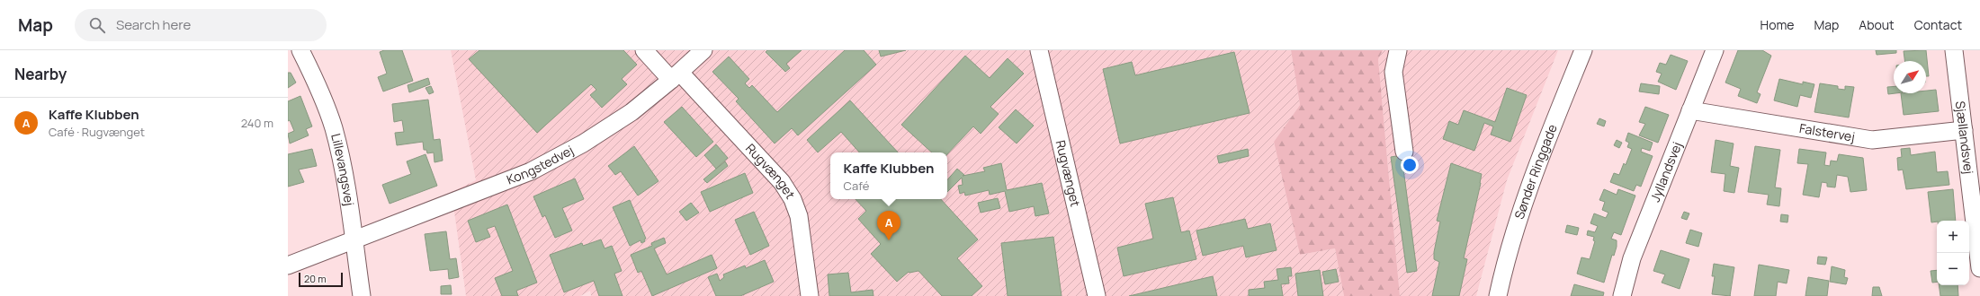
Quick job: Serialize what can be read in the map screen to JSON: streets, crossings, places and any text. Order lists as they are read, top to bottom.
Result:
{
  "streets": {
    "street": [
      "Falstervej",
      "Sjællandsvej",
      "Kongstedvej",
      "Lillevangsvej",
      "Sønder Ringgade",
      "Rugvænget",
      "Jyllandsvej"
    ]
  },
  "crossings": [
    ["Falstervej", "Sjællandsvej"],
    ["Falstervej", "Jyllandsvej"],
    ["Kongstedvej", "Lillevangsvej"],
    ["Kongstedvej", "Rugvænget"]
  ],
  "scale_bar": "20 m",
  "north": "top right",
  "page": {
    "header": "Map",
    "search": "Search here",
    "nav": [
      "Home",
      "Map",
      "About",
      "Contact"
    ],
    "heading": "Nearby",
    "list": [
      {
        "mark": "A",
        "name": "Kaffe Klubben",
        "note": "Café · Rugvænget",
        "value": "240 m"
      }
    ],
    "popup": ["Kaffe Klubben", "Café"],
    "pins": "A",
    "map_buttons": ["+", "−"],
    "scale": "20 m"
  }
}
